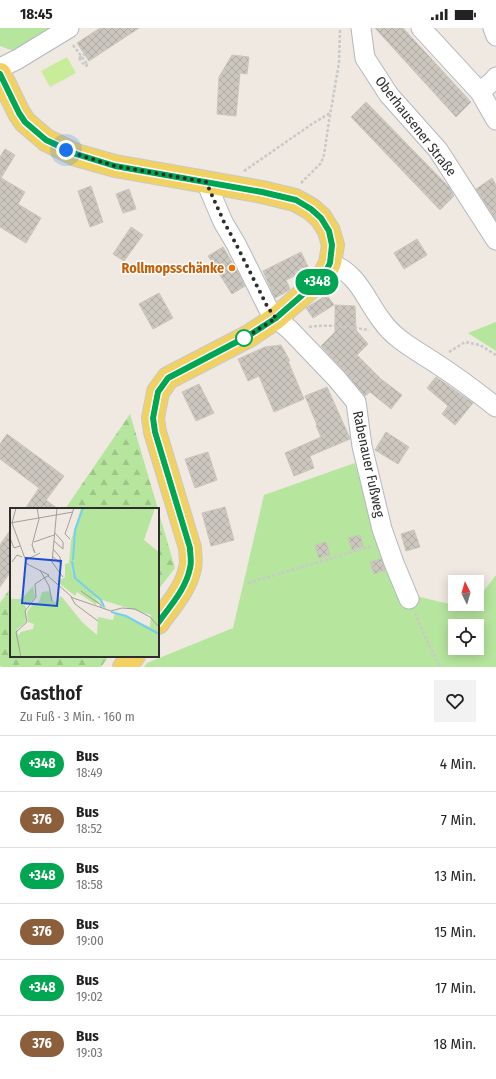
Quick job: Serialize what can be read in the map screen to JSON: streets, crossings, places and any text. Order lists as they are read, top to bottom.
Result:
{
  "streets": {
    "street": ["Oberhausener Straße", "Rabenauer Fußweg"]
  },
  "places": ["Rollmopsschänke"],
  "lines": ["bus line +348"],
  "north": "top",
  "page": {
    "status": "18:45",
    "on_map": "+348",
    "heading": ["Gasthof", "Zu Fuß · 3 Min. · 160 m"],
    "list": [
      {
        "mark": "+348",
        "name": "Bus",
        "note": "18:49",
        "value": "4 Min."
      },
      {
        "mark": "376",
        "name": "Bus",
        "note": "18:52",
        "value": "7 Min."
      },
      {
        "mark": "+348",
        "name": "Bus",
        "note": "18:58",
        "value": "13 Min."
      },
      {
        "mark": "376",
        "name": "Bus",
        "note": "19:00",
        "value": "15 Min."
      },
      {
        "mark": "+348",
        "name": "Bus",
        "note": "19:02",
        "value": "17 Min."
      },
      {
        "mark": "376",
        "name": "Bus",
        "note": "19:03",
        "value": "18 Min."
      }
    ]
  }
}
